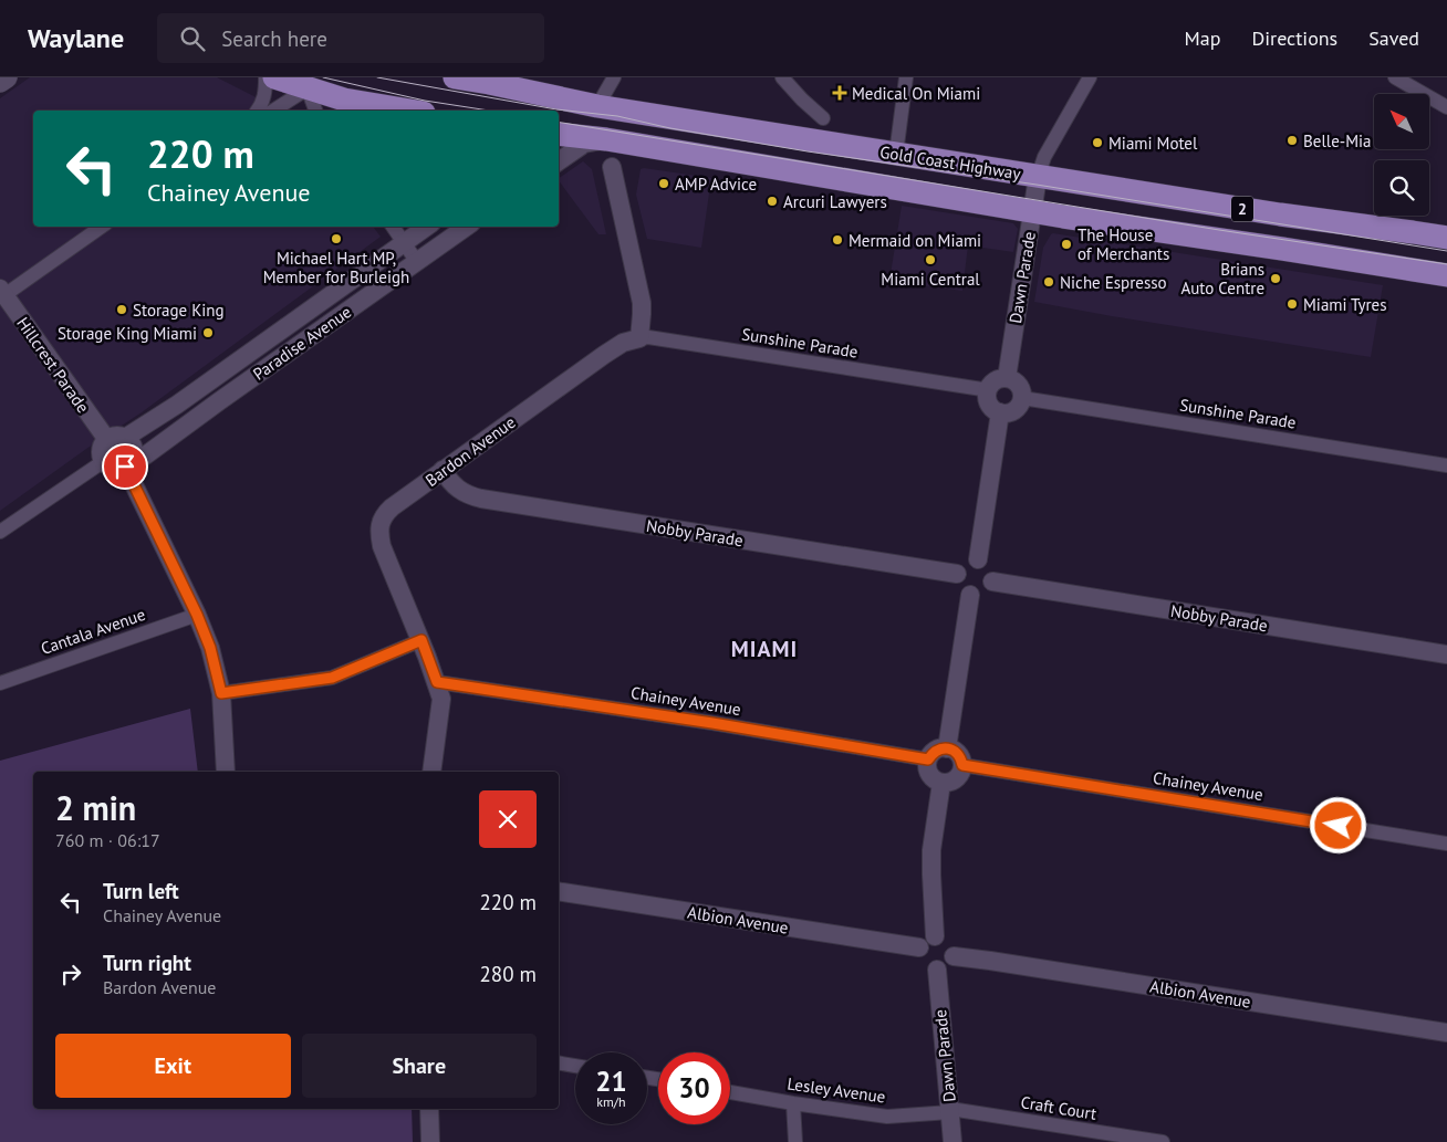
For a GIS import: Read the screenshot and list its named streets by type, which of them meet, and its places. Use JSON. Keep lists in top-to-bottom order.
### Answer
{
  "streets": {
    "highway": ["Gold Coast Highway", "2"],
    "street": [
      "Dawn Parade",
      "Paradise Avenue",
      "Sunshine Parade",
      "Hillcrest Parade",
      "Bardon Avenue",
      "Nobby Parade",
      "Cantala Avenue",
      "Chainey Avenue",
      "Albion Avenue",
      "Lesley Avenue",
      "Craft Court"
    ]
  },
  "crossings": [
    ["Gold Coast Highway", "Dawn Parade"],
    ["Dawn Parade", "Sunshine Parade"],
    ["Dawn Parade", "Albion Avenue"],
    ["Dawn Parade", "Lesley Avenue"],
    ["Dawn Parade", "Craft Court"],
    ["Paradise Avenue", "Hillcrest Parade"],
    ["Sunshine Parade", "Bardon Avenue"],
    ["Bardon Avenue", "Nobby Parade"],
    ["Bardon Avenue", "Chainey Avenue"],
    ["Lesley Avenue", "Craft Court"]
  ],
  "districts": ["MIAMI"],
  "places": {
    "health": ["Medical On Miami"],
    "other": [
      "Belle-Mia",
      "Miami Motel",
      "AMP Advice",
      "Arcuri Lawyers",
      "Michael Hart MP, Member for Burleigh",
      "Mermaid on Miami",
      "The House of Merchants",
      "Miami Central",
      "Brians Auto Centre",
      "Niche Espresso",
      "Miami Tyres",
      "Storage King",
      "Storage King Miami"
    ]
  },
  "north": "top left",
  "page": {
    "header": "Waylane",
    "search": "Search here",
    "nav": ["Map", "Directions", "Saved"],
    "turn": ["220 m", "Chainey Avenue"],
    "heading": ["2 min", "760 m · 06:17"],
    "list": [
      {
        "name": "Turn left",
        "note": "Chainey Avenue",
        "value": "220 m"
      },
      {
        "name": "Turn right",
        "note": "Bardon Avenue",
        "value": "280 m"
      }
    ],
    "buttons": ["Exit", "Share"],
    "speed": "21 km/h",
    "limit": "30"
  }
}
